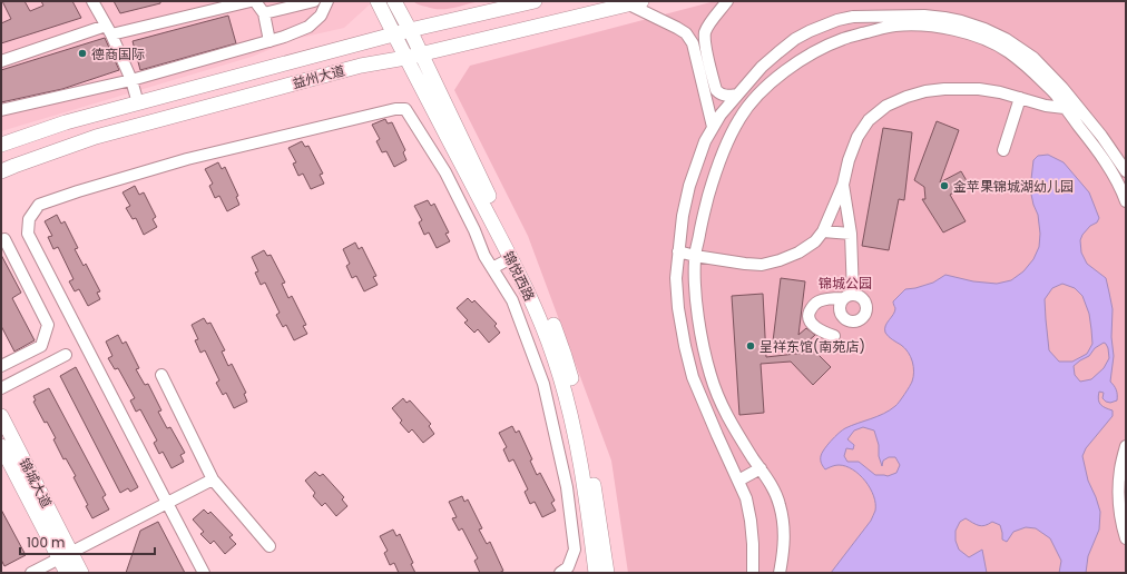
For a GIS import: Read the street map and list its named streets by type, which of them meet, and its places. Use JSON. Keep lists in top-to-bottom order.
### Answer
{
  "streets": {
    "main road": ["益州大道", "锦悦西路", "锦城大道"]
  },
  "crossings": [
    ["益州大道", "锦悦西路"]
  ],
  "parks": ["锦城公园"],
  "places": ["德商国际", "金苹果锦城湖幼儿园", "呈祥东馆(南苑店)"],
  "scale_bar": "100 m"
}
